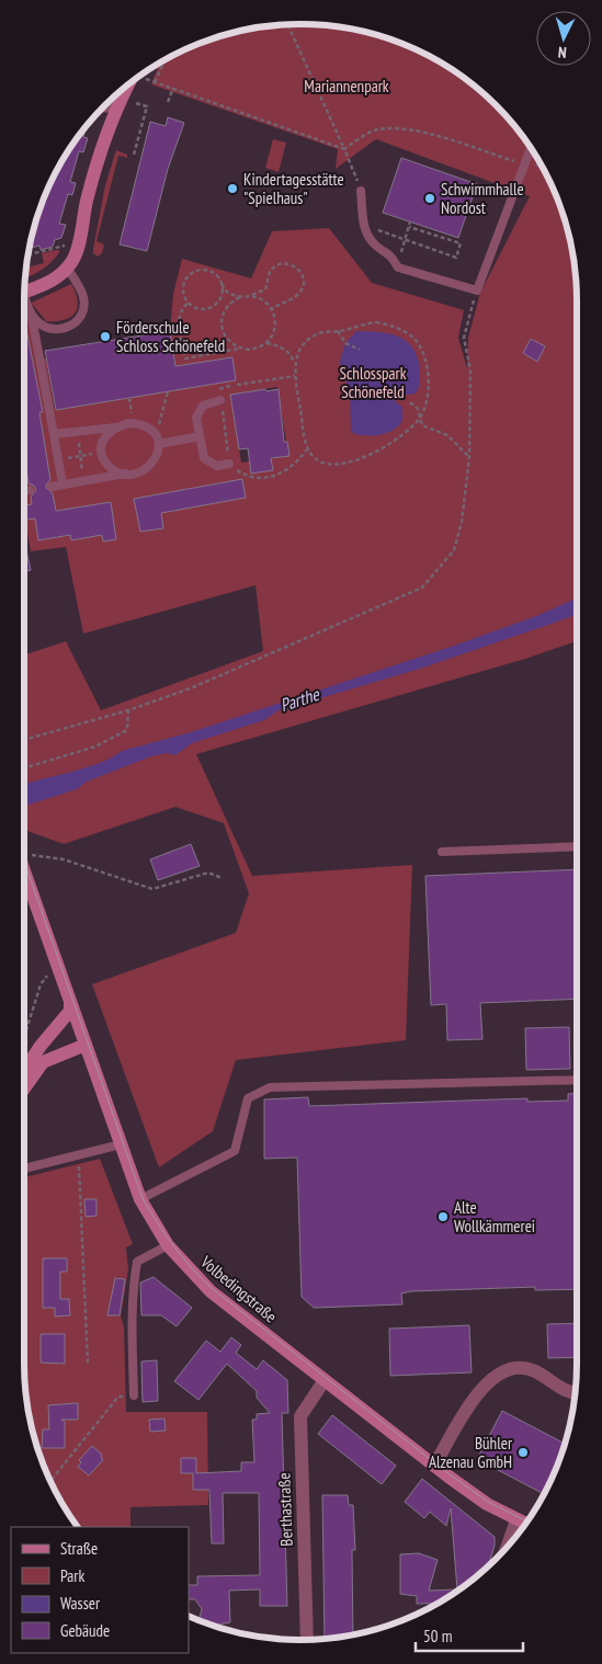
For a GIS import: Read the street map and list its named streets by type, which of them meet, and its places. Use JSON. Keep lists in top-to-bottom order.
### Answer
{
  "streets": {
    "main road": ["Volbedingstraße"],
    "street": ["Berthastraße"]
  },
  "crossings": [
    ["Volbedingstraße", "Berthastraße"]
  ],
  "water": ["Parthe"],
  "parks": ["Mariannenpark", "Schlosspark Schönefeld"],
  "places": [
    "Kindertagesstätte \"Spielhaus\"",
    "Schwimmhalle Nordost",
    "Förderschule Schloss Schönefeld",
    "Alte Wollkämmerei",
    "Bühler Alzenau GmbH"
  ],
  "legend": [
    "Straße",
    "Park",
    "Wasser",
    "Gebäude"
  ],
  "scale_bar": "50 m",
  "north": "bottom"
}
